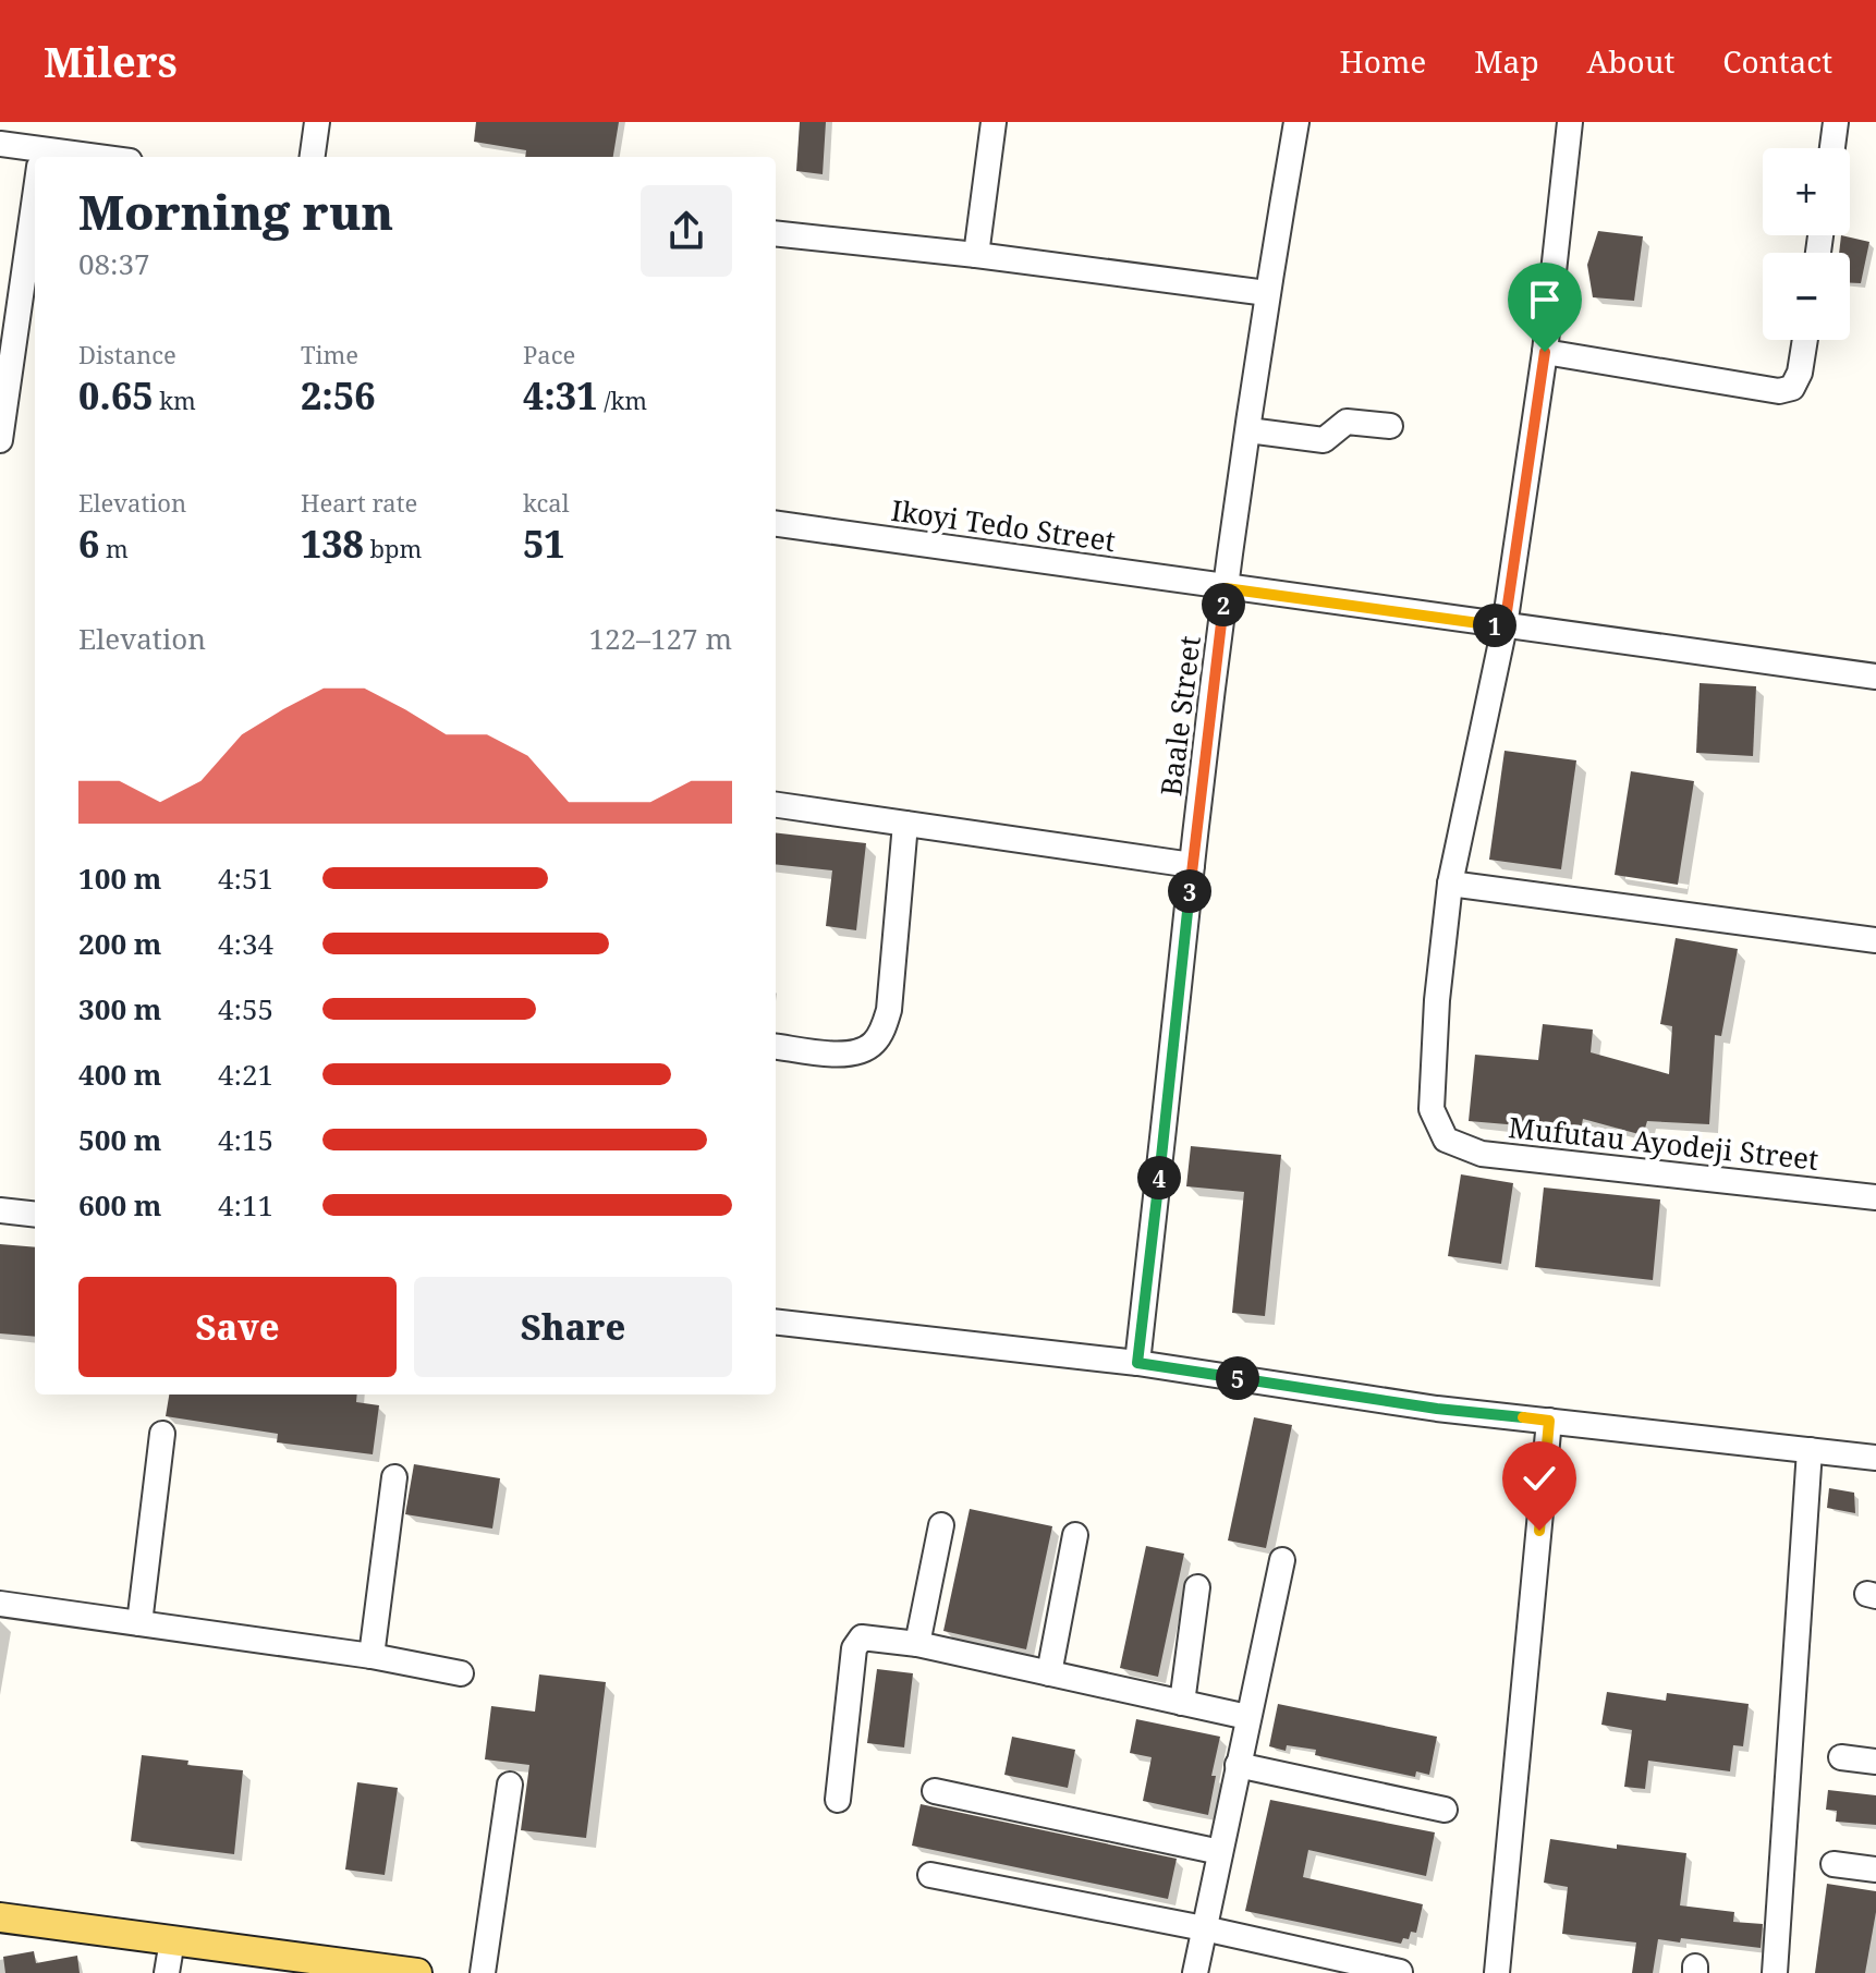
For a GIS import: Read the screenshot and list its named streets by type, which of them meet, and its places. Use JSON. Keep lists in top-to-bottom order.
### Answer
{
  "streets": {
    "street": ["Ikoyi Tedo Street", "Baale Street", "Mufutau Ayodeji Street"]
  },
  "crossings": [
    ["Ikoyi Tedo Street", "Baale Street"]
  ],
  "page": {
    "header": "Milers",
    "nav": [
      "Home",
      "Map",
      "About",
      "Contact"
    ],
    "map_buttons": ["+", "−"],
    "heading": ["Morning run", "08:37"],
    "stats": [
      ["Distance", "0.65 km"],
      ["Time", "2:56"],
      ["Pace", "4:31 /km"],
      ["Elevation", "6 m"],
      ["Heart rate", "138 bpm"],
      ["kcal", "51"]
    ],
    "pins": [
      "2",
      "1",
      "3",
      "4",
      "5"
    ],
    "chart": ["Elevation", "122–127 m"],
    "list": [
      {
        "name": "100 m",
        "note": "4:51"
      },
      {
        "name": "200 m",
        "note": "4:34"
      },
      {
        "name": "300 m",
        "note": "4:55"
      },
      {
        "name": "400 m",
        "note": "4:21"
      },
      {
        "name": "500 m",
        "note": "4:15"
      },
      {
        "name": "600 m",
        "note": "4:11"
      }
    ],
    "buttons": ["Save", "Share"]
  }
}
